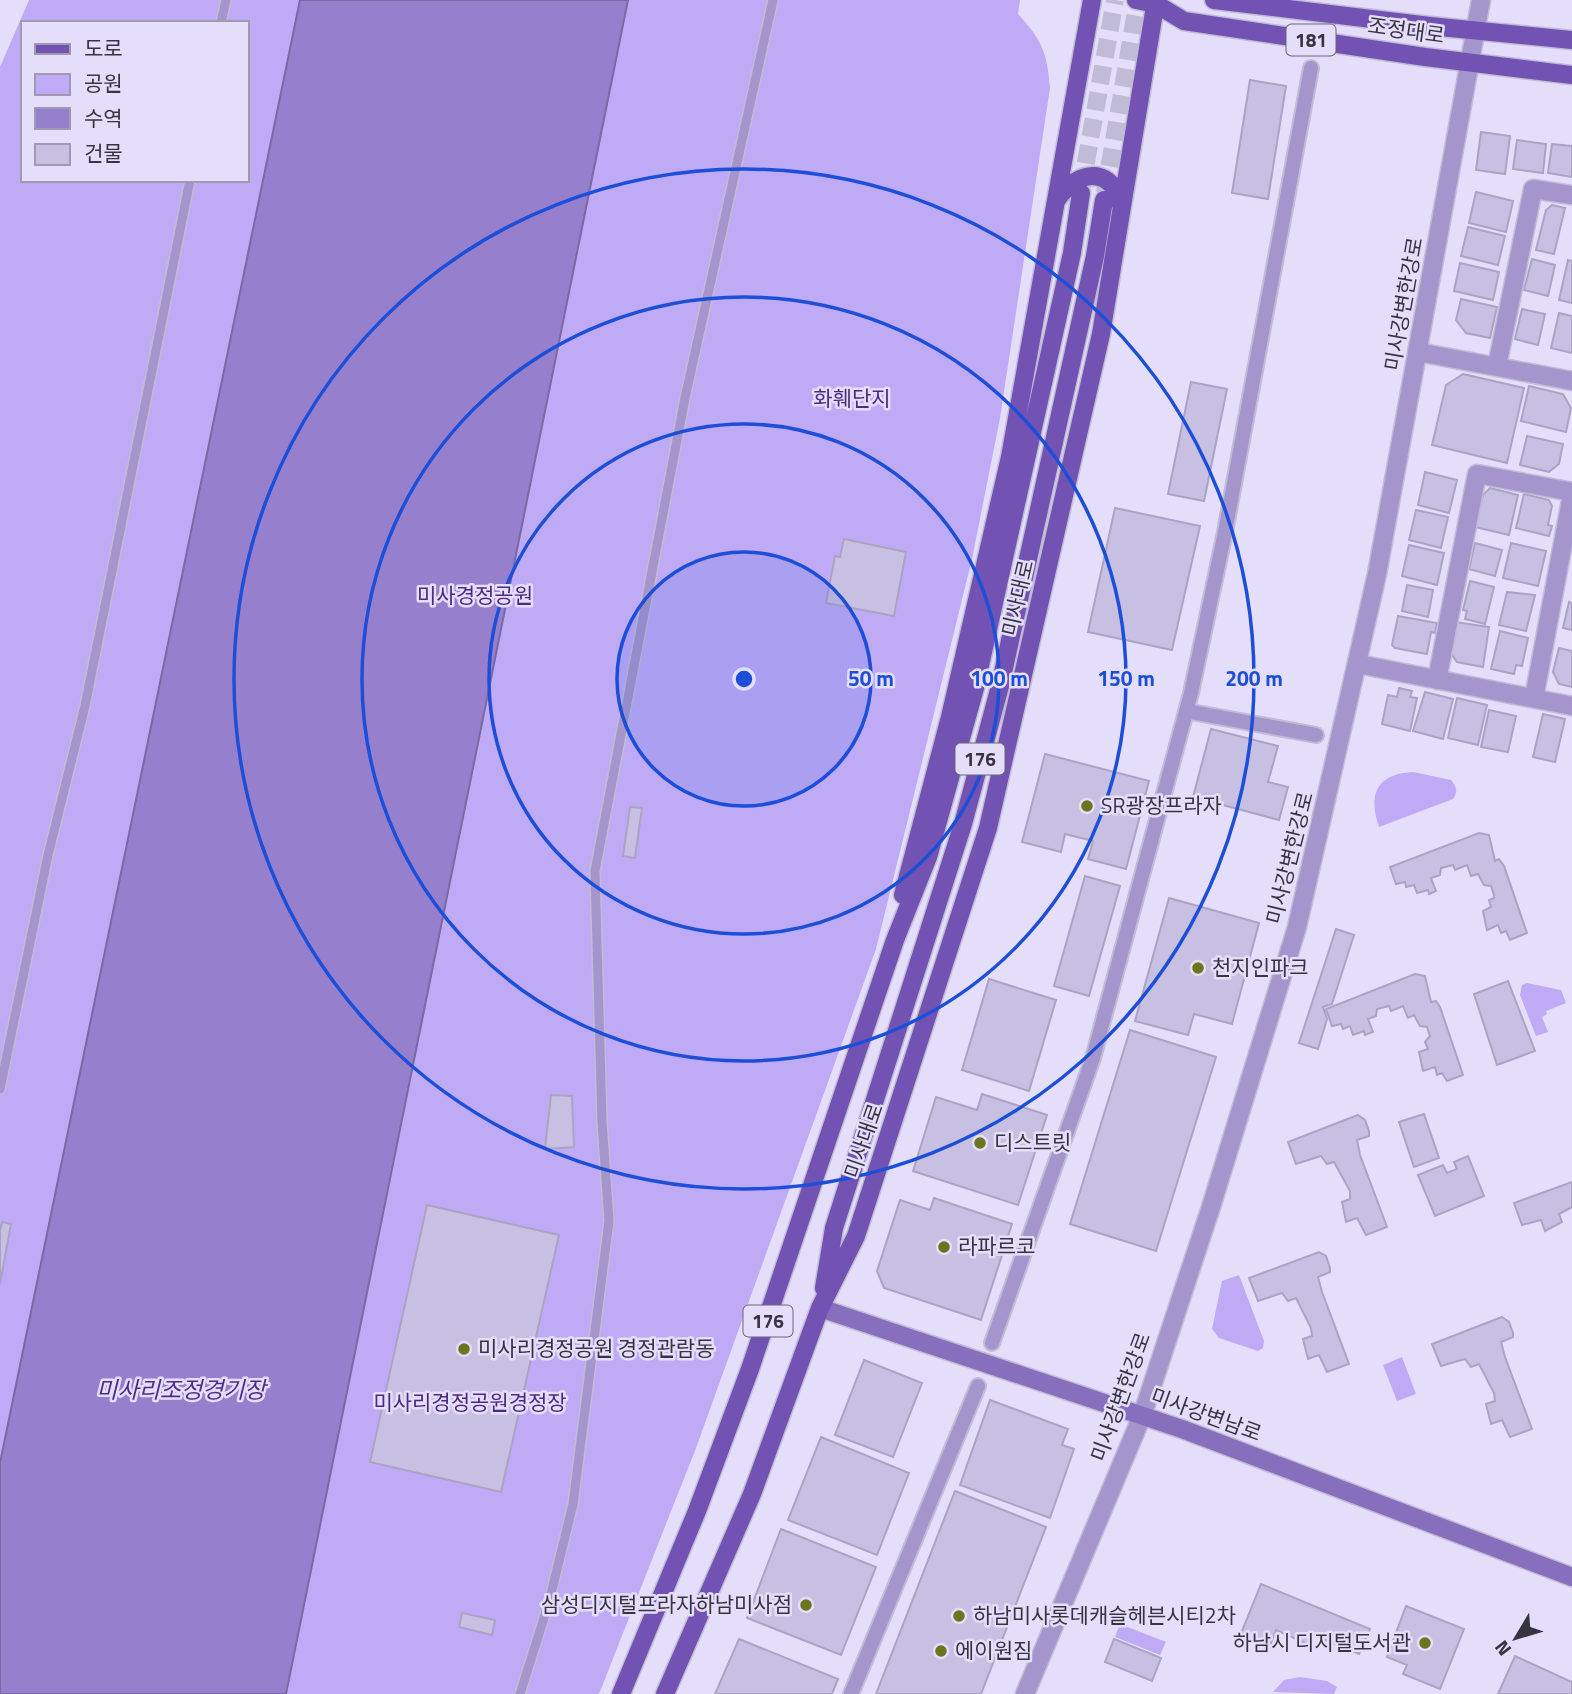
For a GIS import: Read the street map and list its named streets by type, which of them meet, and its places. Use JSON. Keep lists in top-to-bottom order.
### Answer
{
  "streets": {
    "main road": [
      "조정대로",
      "181",
      "미사대로",
      "176",
      "미사강변남로"
    ],
    "street": ["미사강변한강로"]
  },
  "crossings": [
    ["조정대로", "미사강변한강로"],
    ["조정대로", "미사대로"],
    ["미사강변한강로", "미사강변남로"],
    ["미사대로", "미사강변남로"]
  ],
  "water": ["미사리조정경기장"],
  "parks": ["화훼단지", "미사경정공원", "미사리경정공원경정장"],
  "places": [
    "SR광장프라자",
    "천지인파크",
    "디스트릿",
    "라파르코",
    "미사리경정공원 경정관람동",
    "삼성디지털프라자하남미사점",
    "하남미사롯데캐슬헤븐시티2차",
    "하남시 디지털도서관",
    "에이원짐"
  ],
  "legend": [
    "도로",
    "공원",
    "수역",
    "건물"
  ],
  "north": "bottom left",
  "rings": [
    "50 m",
    "100 m",
    "150 m",
    "200 m"
  ]
}
